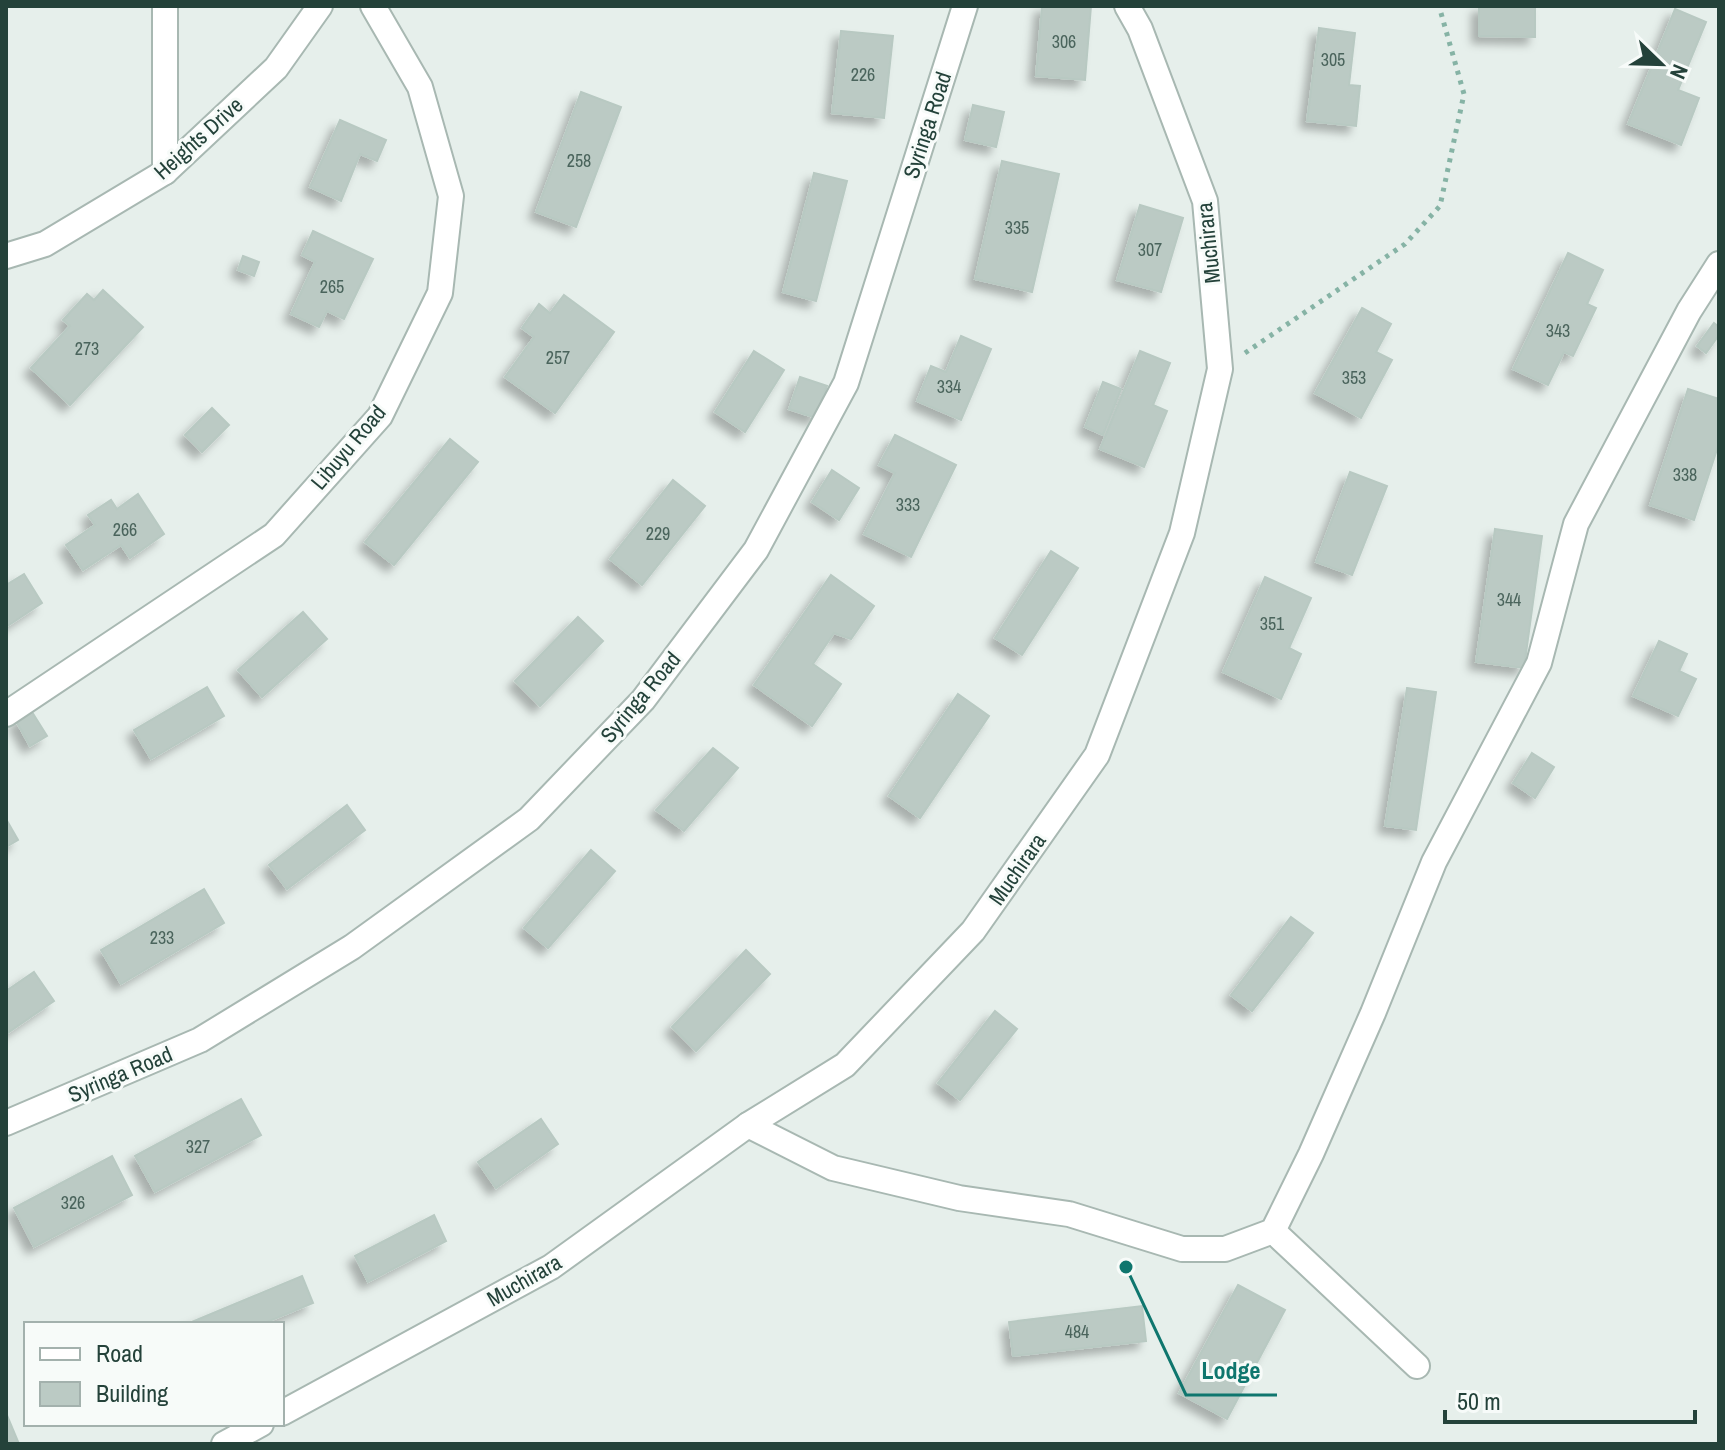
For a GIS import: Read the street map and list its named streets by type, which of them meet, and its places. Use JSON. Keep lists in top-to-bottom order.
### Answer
{
  "streets": {
    "street": [
      "Syringa Road",
      "Heights Drive",
      "Muchirara",
      "Libuyu Road"
    ]
  },
  "places": ["Lodge"],
  "house_numbers": [
    "306",
    "305",
    "226",
    "258",
    "335",
    "307",
    "265",
    "343",
    "273",
    "257",
    "353",
    "334",
    "338",
    "333",
    "266",
    "229",
    "344",
    "351",
    "233",
    "327",
    "326",
    "484"
  ],
  "legend": ["Road", "Building"],
  "scale_bar": "50 m",
  "north": "bottom right"
}
